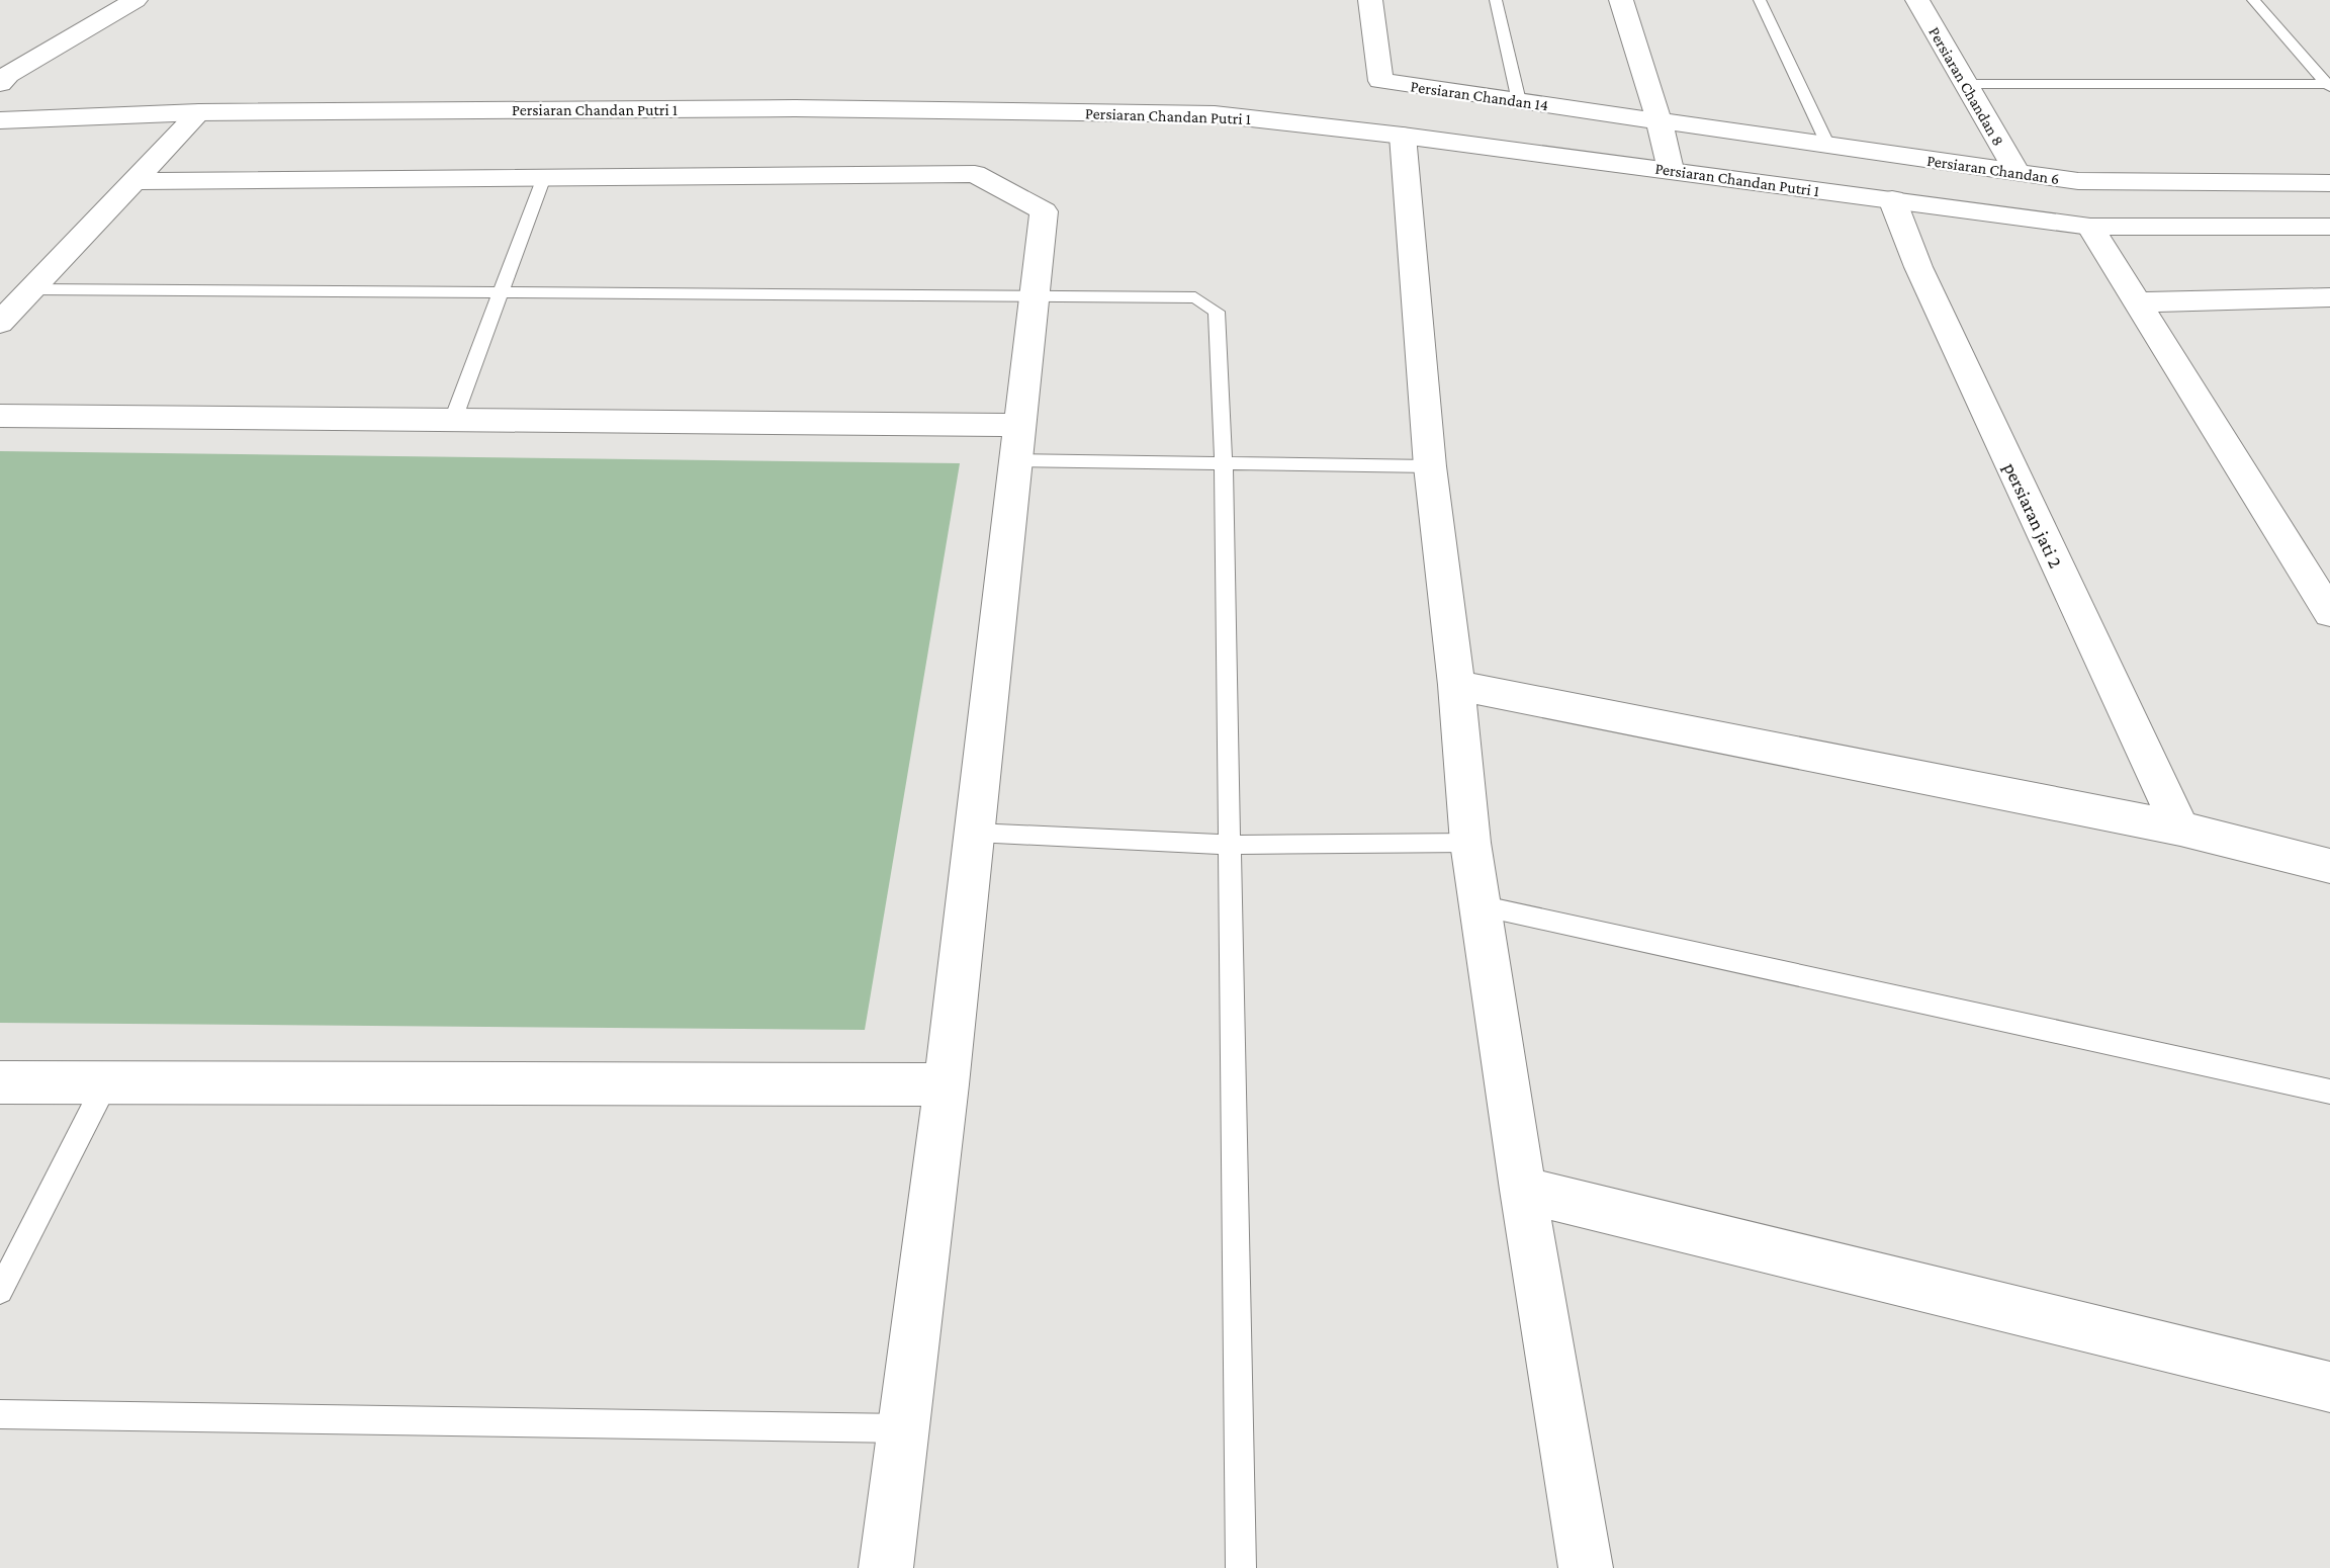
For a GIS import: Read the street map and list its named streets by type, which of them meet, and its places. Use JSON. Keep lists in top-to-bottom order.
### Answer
{
  "streets": {
    "street": [
      "Persiaran Chandan 8",
      "Persiaran Chandan 14",
      "Persiaran Chandan Putri 1",
      "Persiaran Chandan 6",
      "persiaran jati 2"
    ]
  },
  "crossings": [
    ["Persiaran Chandan 8", "Persiaran Chandan 6"],
    ["Persiaran Chandan 14", "Persiaran Chandan 6"],
    ["Persiaran Chandan Putri 1", "persiaran jati 2"]
  ]
}
